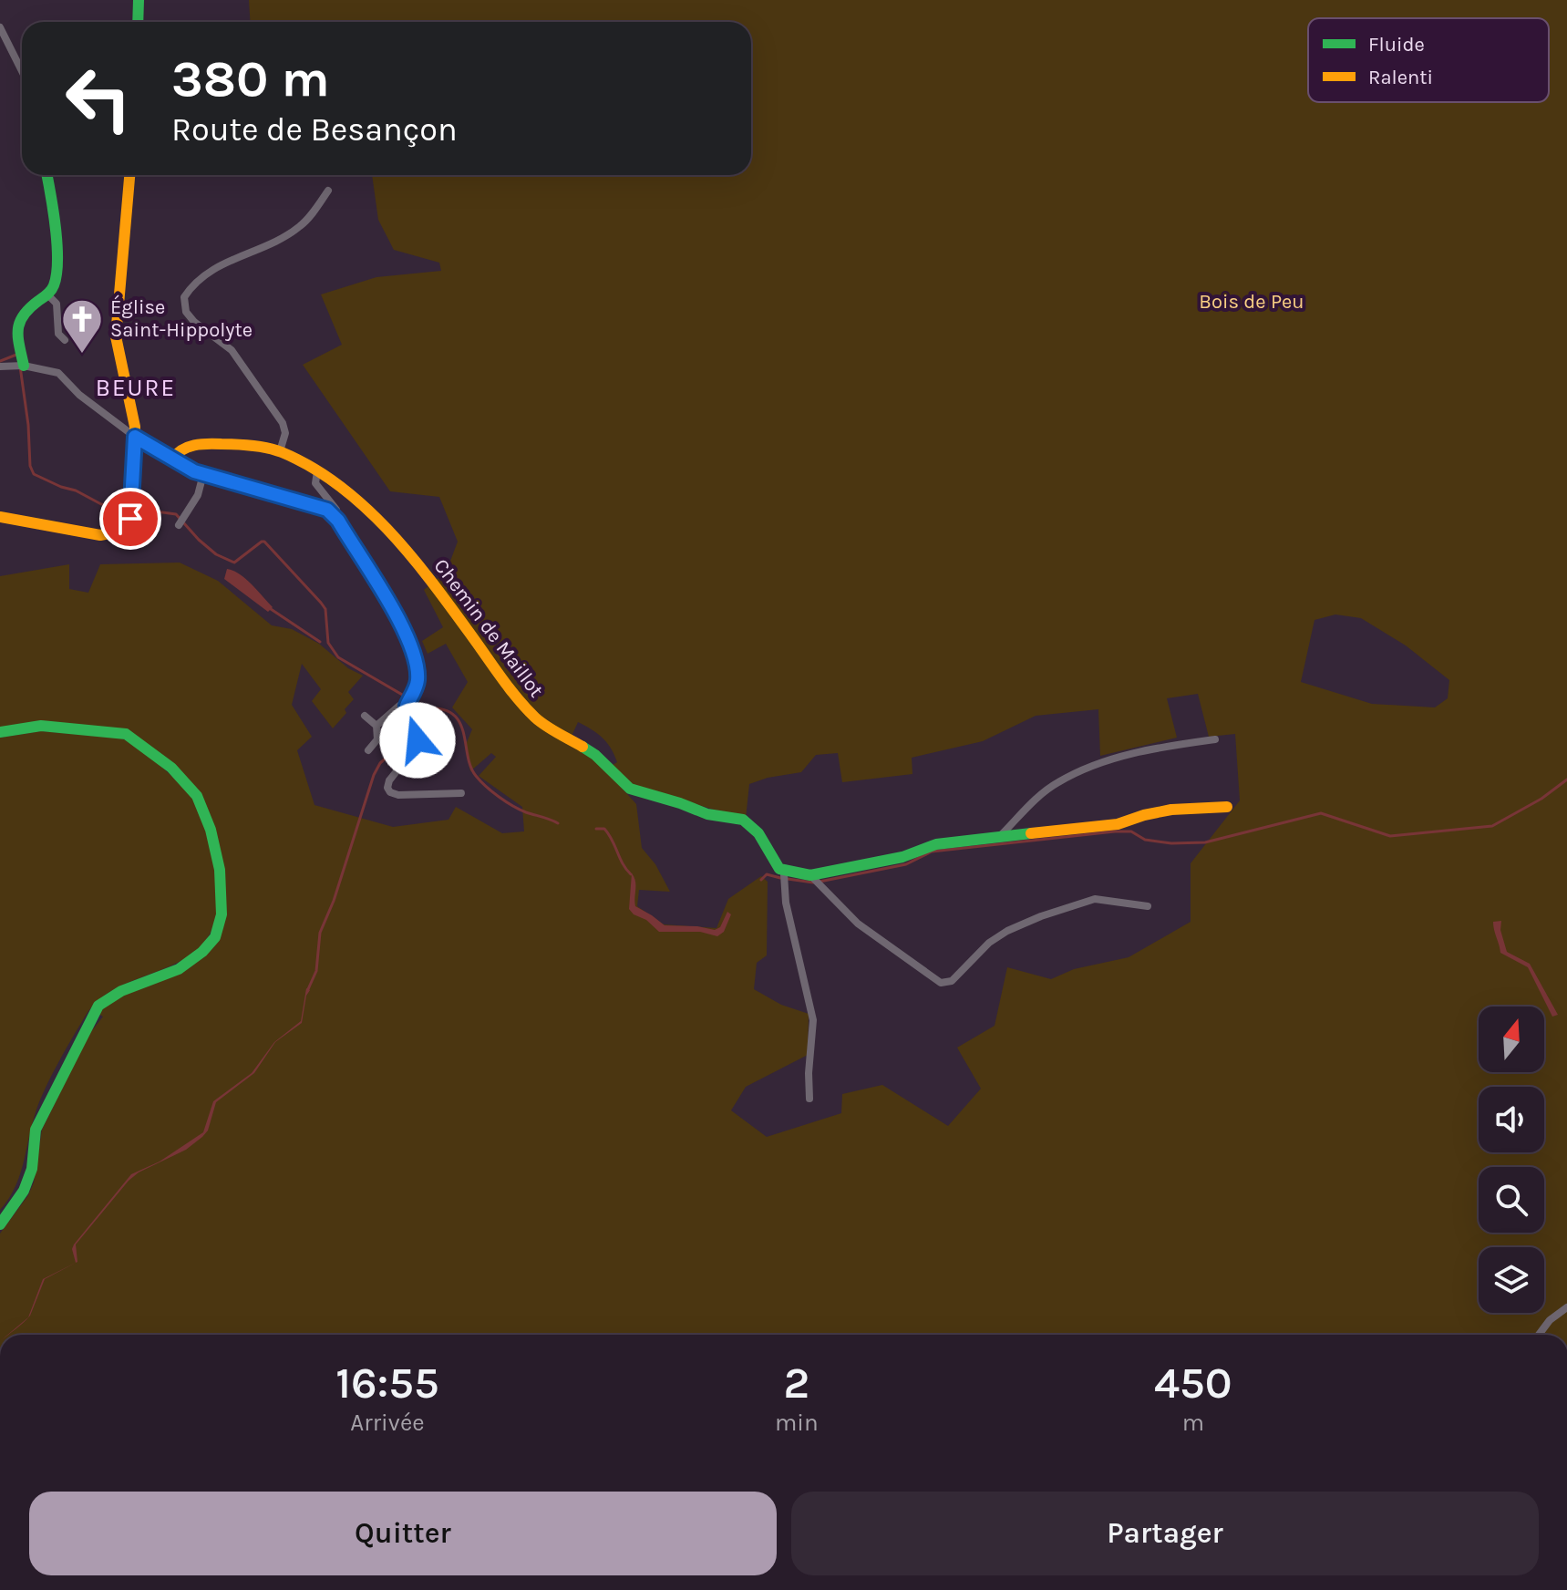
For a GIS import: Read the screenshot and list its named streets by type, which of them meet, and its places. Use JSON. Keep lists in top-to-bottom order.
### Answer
{
  "streets": {
    "street": ["Chemin de Maillot"]
  },
  "districts": ["BEURE"],
  "parks": ["Bois de Peu"],
  "places": {
    "church": ["Église Saint-Hippolyte"]
  },
  "legend": ["Fluide", "Ralenti"],
  "north": "top",
  "page": {
    "turn": ["380 m", "Route de Besançon"],
    "eta": [
      "16:55",
      "Arrivée",
      "2",
      "min",
      "450",
      "m"
    ],
    "buttons": ["Quitter", "Partager"]
  }
}
